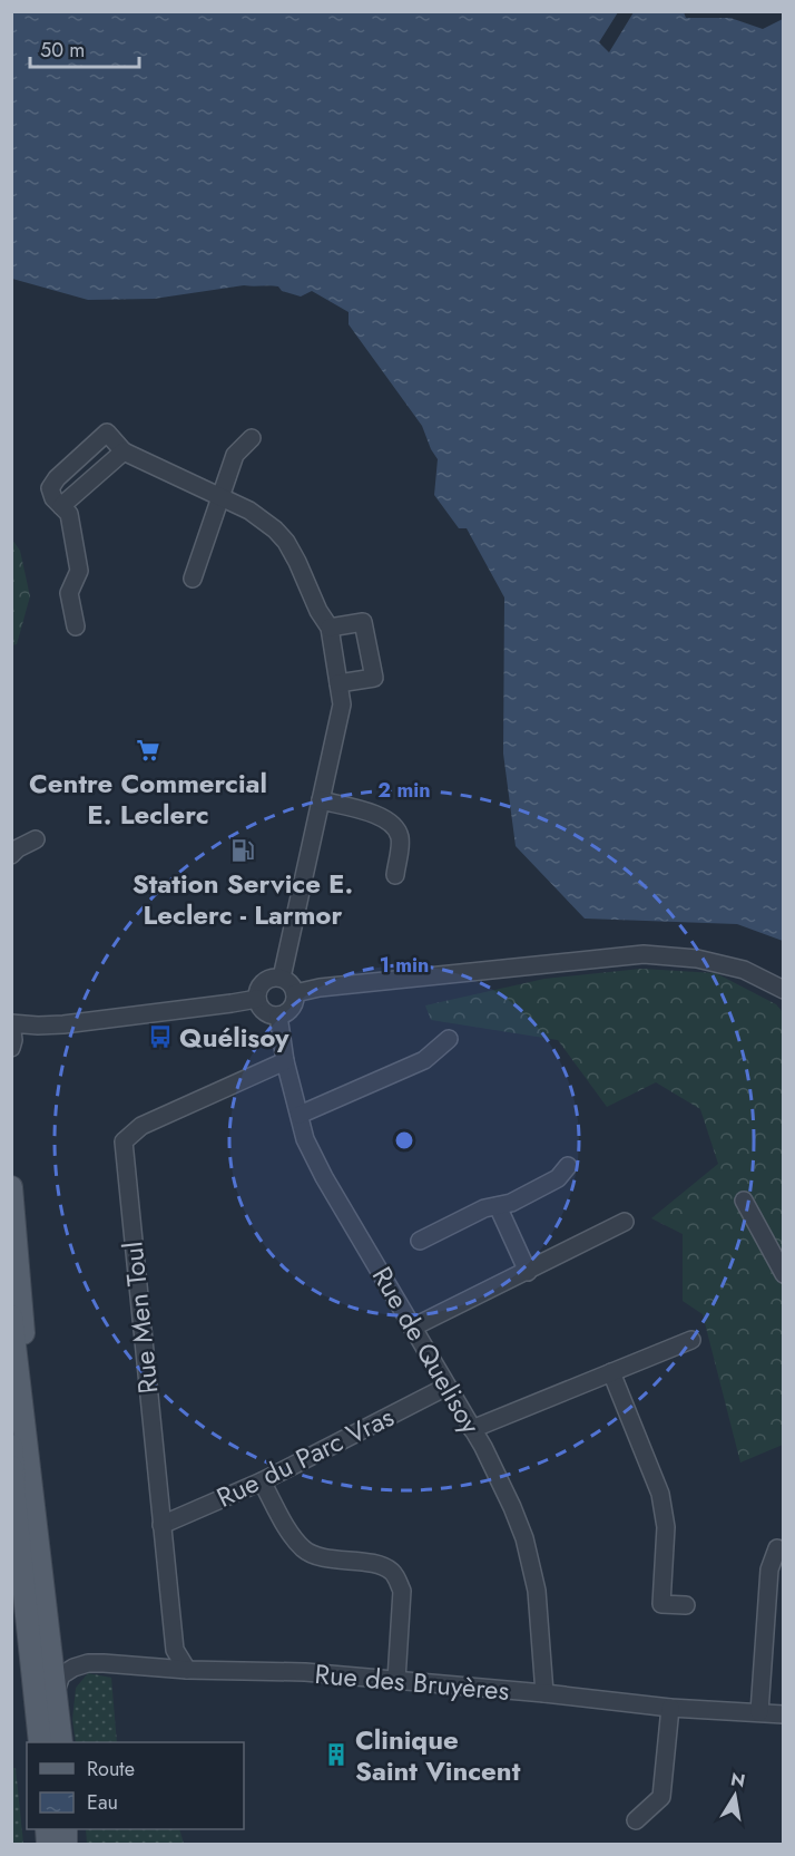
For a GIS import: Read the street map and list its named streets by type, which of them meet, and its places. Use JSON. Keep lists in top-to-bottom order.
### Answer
{
  "streets": {
    "street": [
      "Rue Men Toul",
      "Rue de Quelisoy",
      "Rue du Parc Vras",
      "Rue des Bruyères"
    ]
  },
  "crossings": [
    ["Rue Men Toul", "Rue de Quelisoy"],
    ["Rue Men Toul", "Rue du Parc Vras"],
    ["Rue Men Toul", "Rue des Bruyères"],
    ["Rue de Quelisoy", "Rue du Parc Vras"],
    ["Rue de Quelisoy", "Rue des Bruyères"]
  ],
  "places": {
    "supermarket": ["Centre Commercial E. Leclerc"],
    "fuel station": ["Station Service E. Leclerc - Larmor"],
    "bus stop": ["Quélisoy"],
    "building": ["Clinique Saint Vincent"]
  },
  "legend": ["Route", "Eau"],
  "scale_bar": "50 m",
  "north": "top",
  "rings": ["2 min", "1 min"]
}
